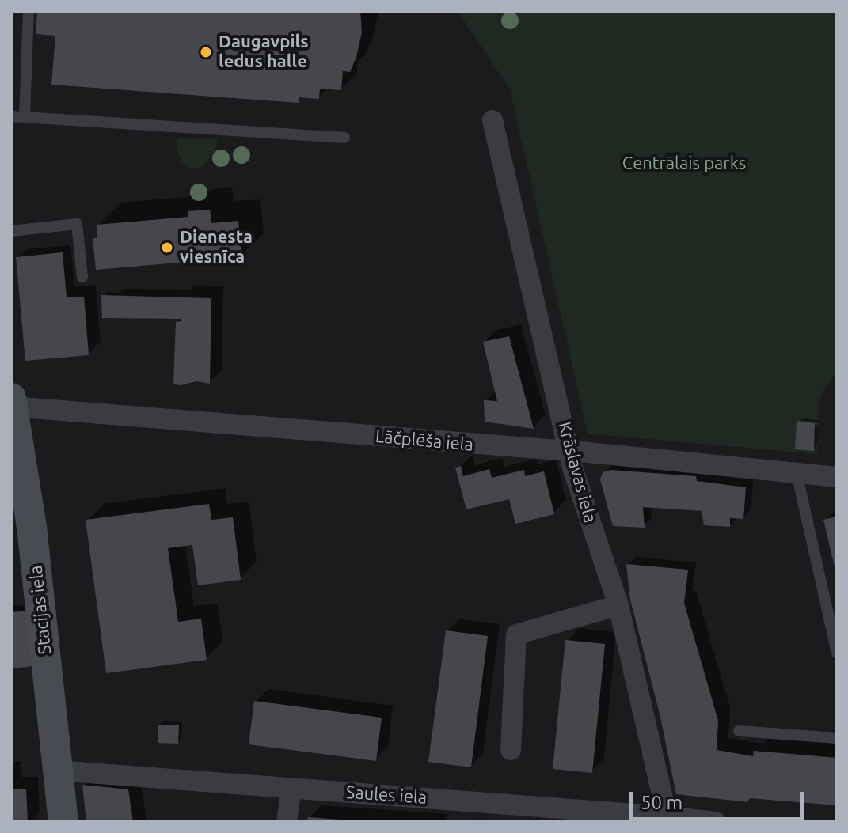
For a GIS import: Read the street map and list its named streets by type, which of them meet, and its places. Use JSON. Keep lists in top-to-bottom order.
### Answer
{
  "streets": {
    "street": [
      "Lāčplēša iela",
      "Krāslavas iela",
      "Stacijas iela",
      "Saules iela"
    ]
  },
  "crossings": [
    ["Lāčplēša iela", "Krāslavas iela"],
    ["Lāčplēša iela", "Stacijas iela"],
    ["Krāslavas iela", "Saules iela"],
    ["Stacijas iela", "Saules iela"]
  ],
  "parks": ["Centrālais parks"],
  "places": ["Daugavpils ledus halle", "Dienesta viesnīca"],
  "scale_bar": "50 m"
}
